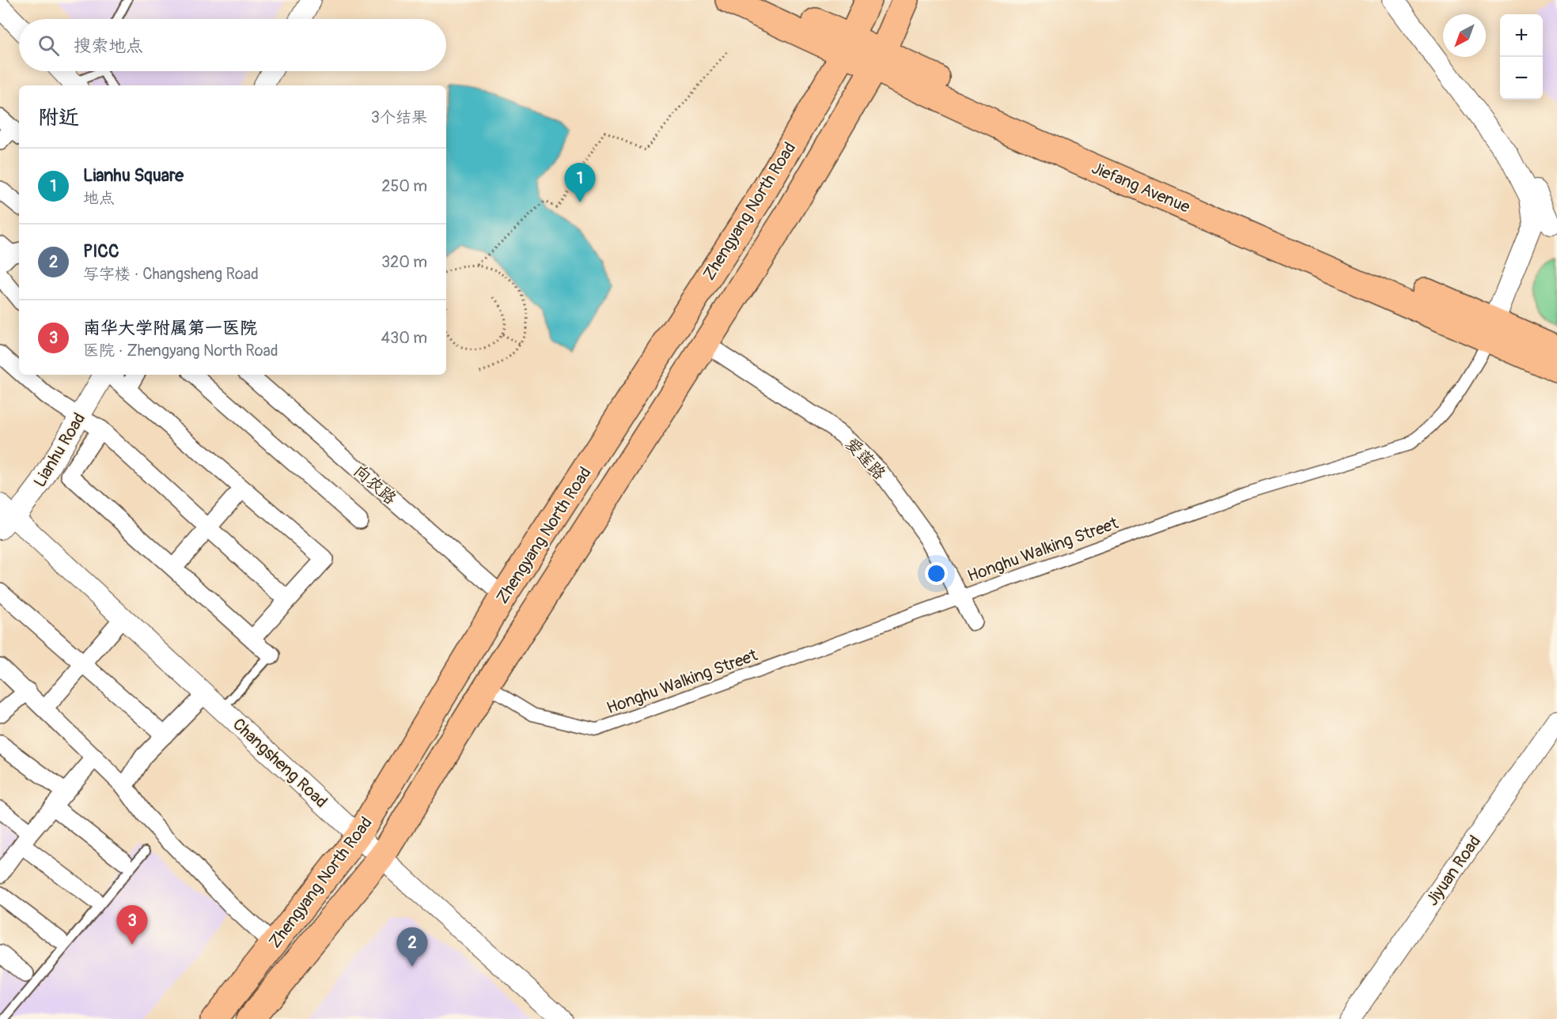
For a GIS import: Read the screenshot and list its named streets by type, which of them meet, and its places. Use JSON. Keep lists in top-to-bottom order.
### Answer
{
  "streets": {
    "main road": ["Jiefang Avenue", "Zhengyang North Road"],
    "street": [
      "Lianhu Road",
      "爱莲路",
      "向农路",
      "Honghu Walking Street",
      "Changsheng Road",
      "Jiyuan Road"
    ]
  },
  "crossings": [
    ["Jiefang Avenue", "Zhengyang North Road"],
    ["Jiefang Avenue", "Honghu Walking Street"],
    ["Zhengyang North Road", "爱莲路"],
    ["Zhengyang North Road", "向农路"],
    ["Zhengyang North Road", "Honghu Walking Street"],
    ["Zhengyang North Road", "Changsheng Road"],
    ["Lianhu Road", "Changsheng Road"],
    ["爱莲路", "Honghu Walking Street"]
  ],
  "north": "bottom left",
  "page": {
    "map_buttons": ["+", "−"],
    "search": "搜索地点",
    "heading": ["附近", "3个结果"],
    "list": [
      {
        "mark": "1",
        "name": "Lianhu Square",
        "note": "地点",
        "value": "250 m"
      },
      {
        "mark": "2",
        "name": "PICC",
        "note": "写字楼 · Changsheng Road",
        "value": "320 m"
      },
      {
        "mark": "3",
        "name": "南华大学附属第一医院",
        "note": "医院 · Zhengyang North Road",
        "value": "430 m"
      }
    ],
    "pins": ["1", "3", "2"]
  }
}
